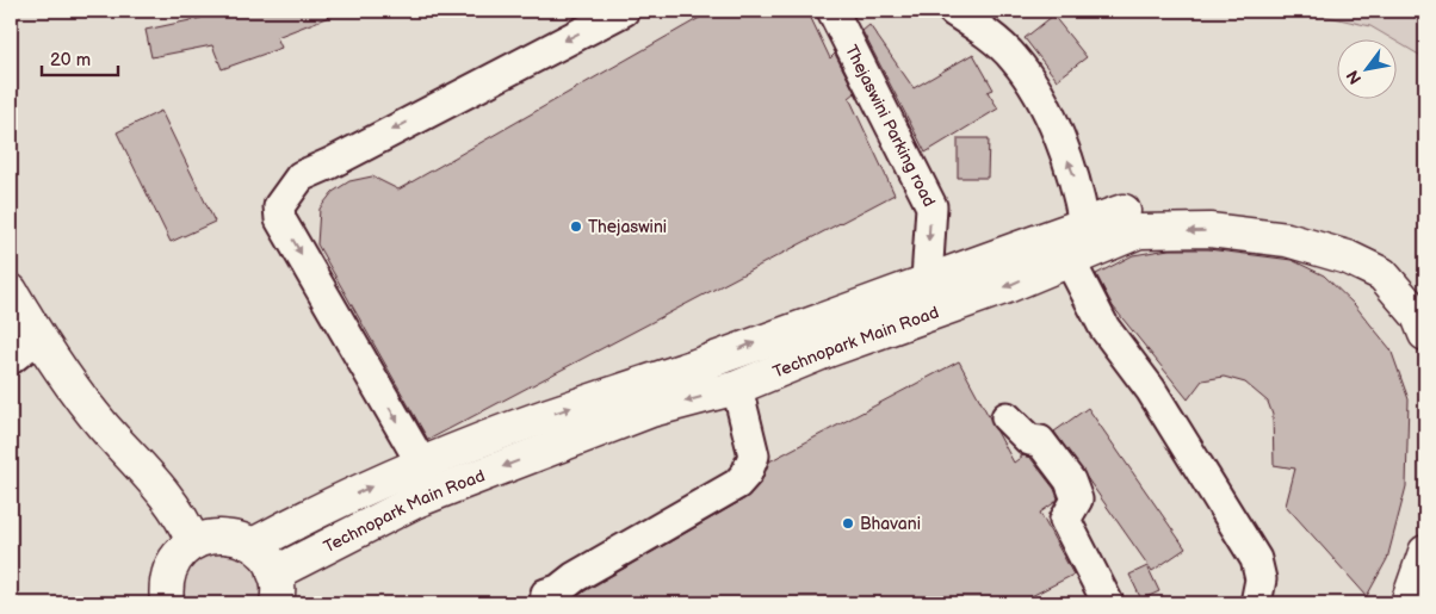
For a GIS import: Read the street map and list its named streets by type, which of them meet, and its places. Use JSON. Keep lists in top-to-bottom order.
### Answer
{
  "streets": {
    "street": ["Thejaswini Parking road", "Technopark Main Road"]
  },
  "crossings": [
    ["Thejaswini Parking road", "Technopark Main Road"]
  ],
  "places": ["Thejaswini", "Bhavani"],
  "scale_bar": "20 m",
  "north": "bottom left"
}
